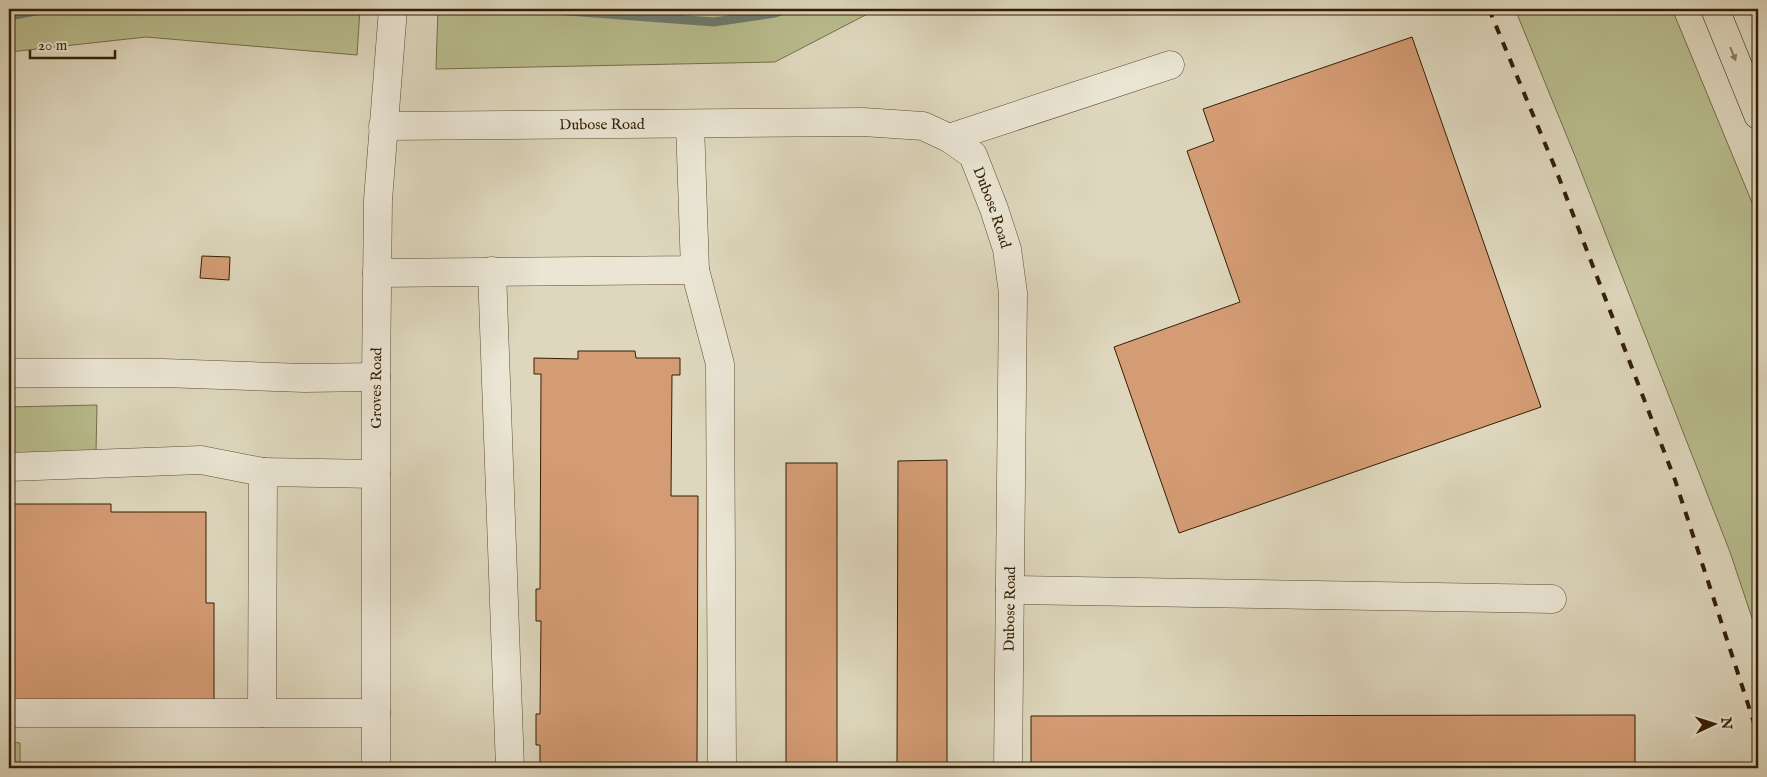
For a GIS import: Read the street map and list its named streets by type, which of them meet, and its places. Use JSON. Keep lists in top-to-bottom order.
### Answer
{
  "streets": {
    "street": ["Dubose Road", "Groves Road"]
  },
  "crossings": [
    ["Dubose Road", "Groves Road"]
  ],
  "scale_bar": "20 m",
  "north": "right"
}
